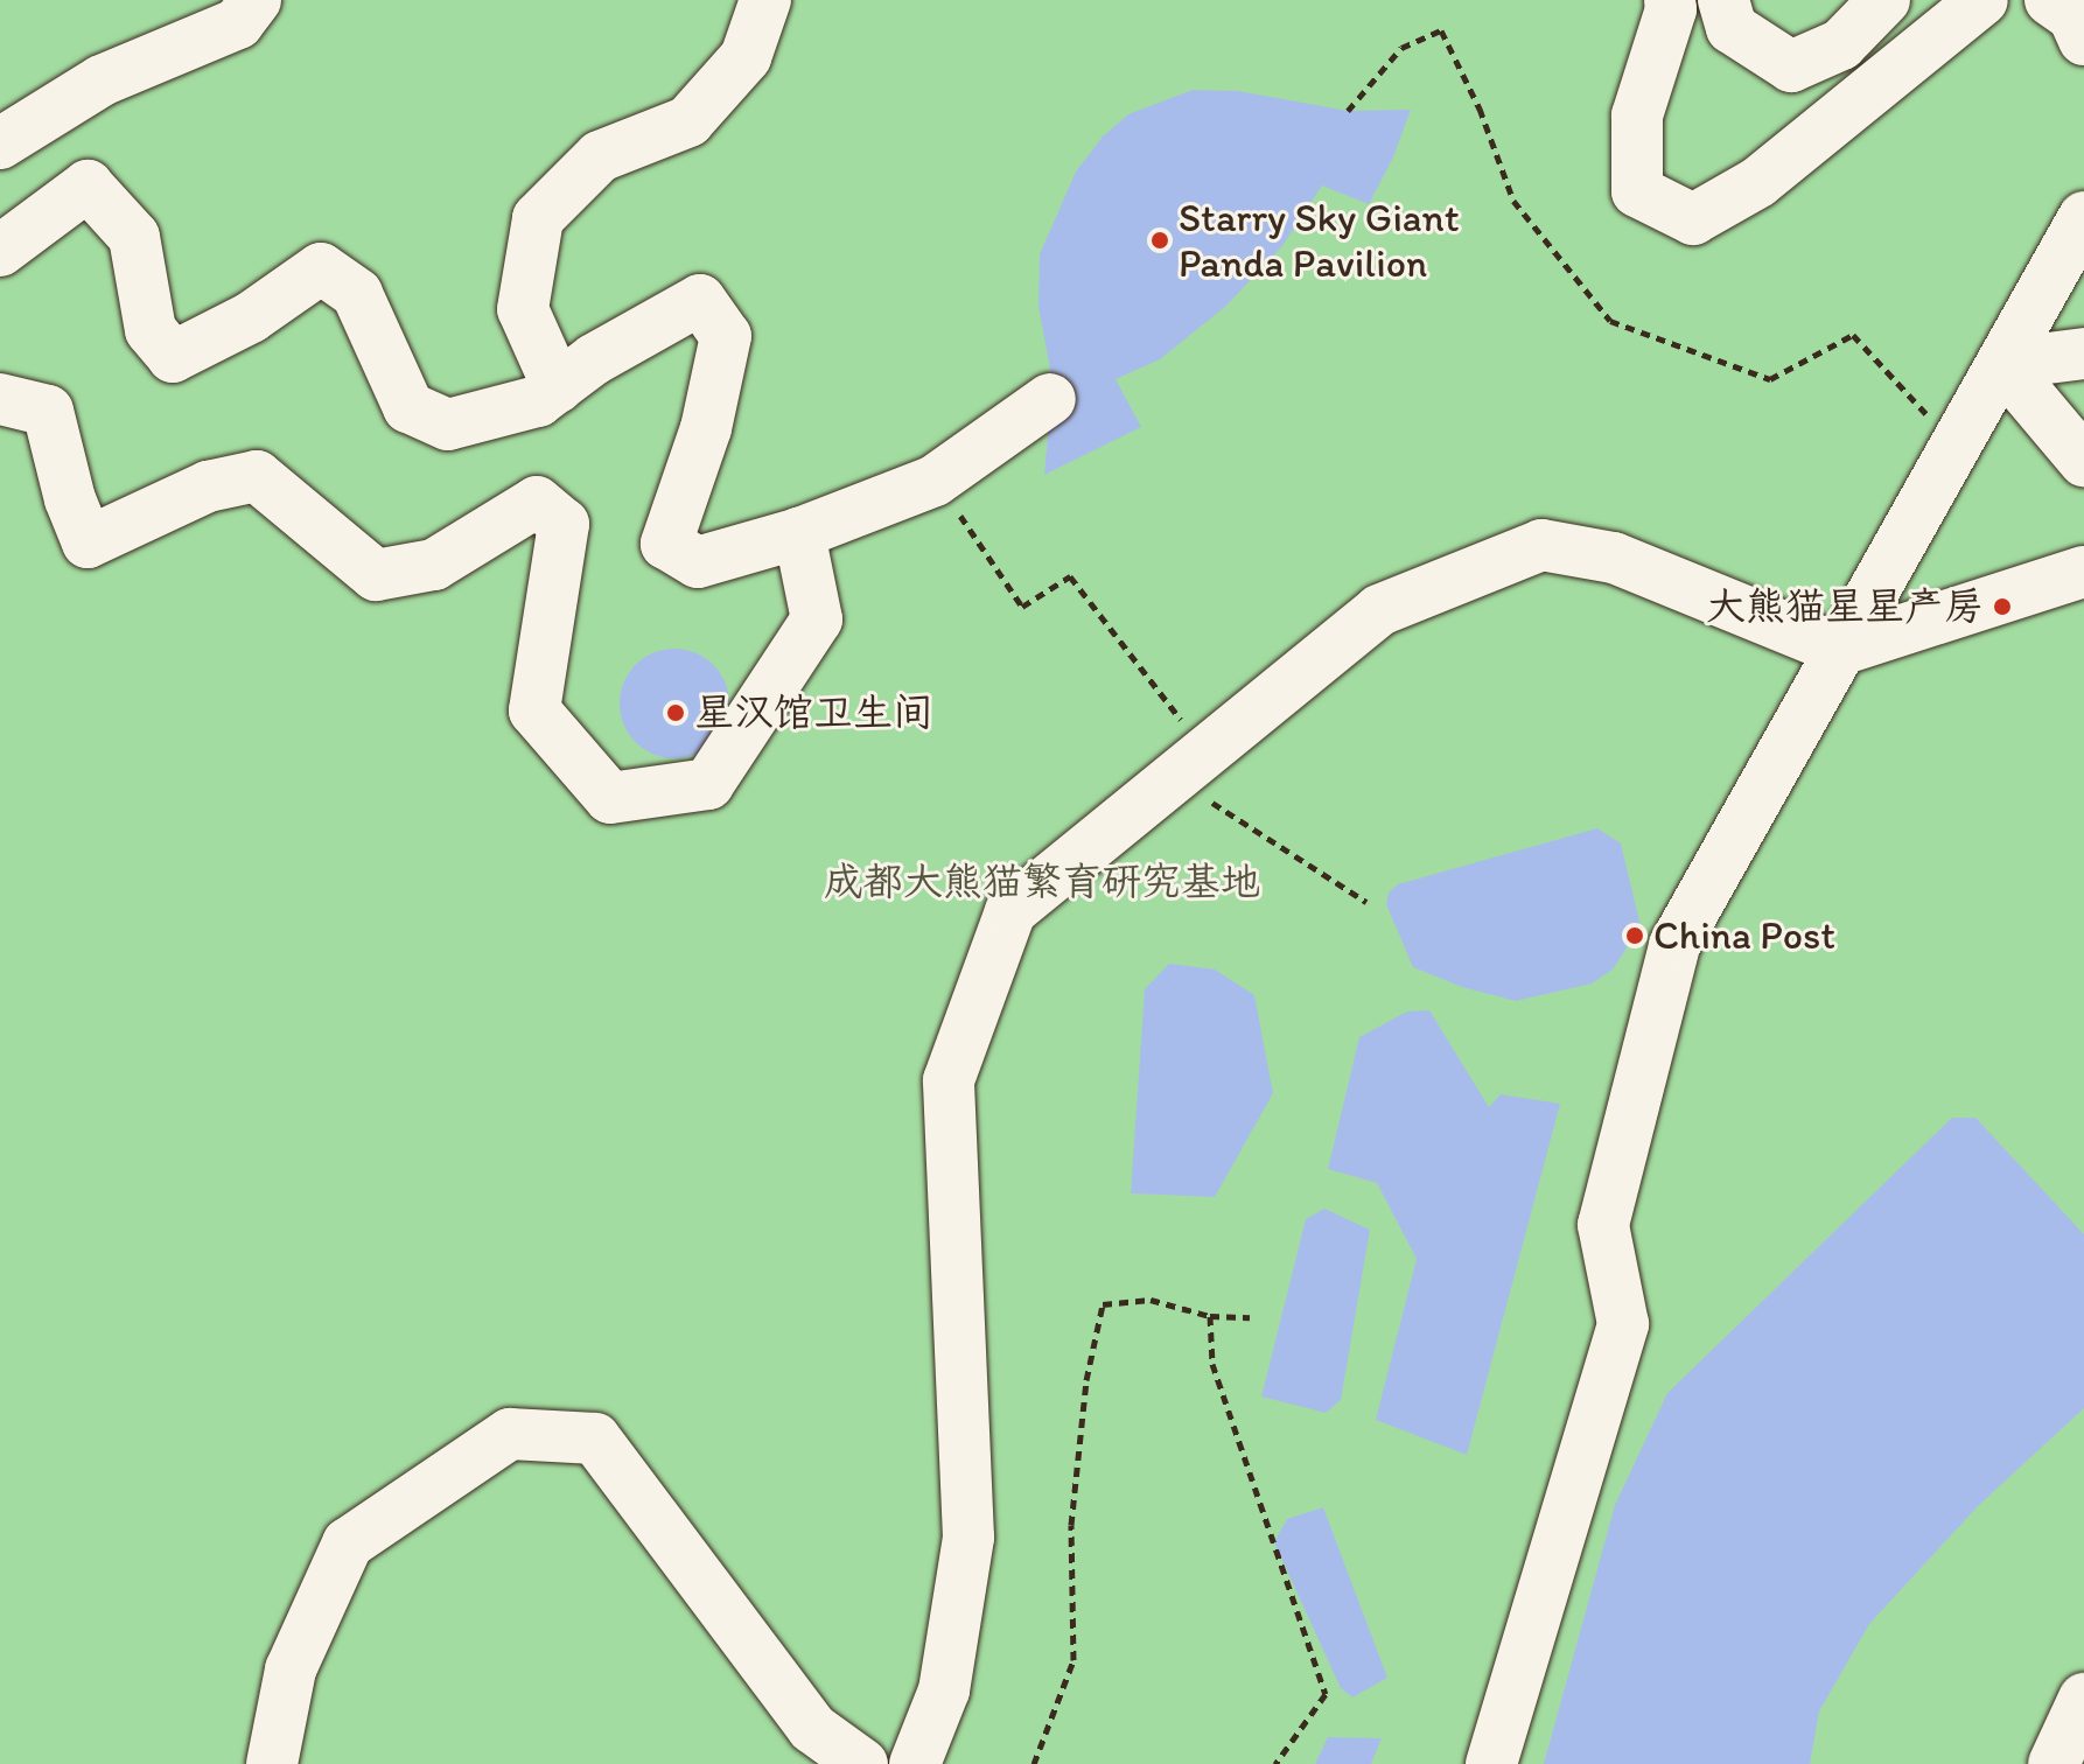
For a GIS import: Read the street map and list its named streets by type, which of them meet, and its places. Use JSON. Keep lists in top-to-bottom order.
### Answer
{
  "parks": ["成都大熊猫繁育研究基地"],
  "places": [
    "Starry Sky Giant Panda Pavilion",
    "大熊猫星星产房",
    "星汉馆卫生间",
    "China Post"
  ]
}
